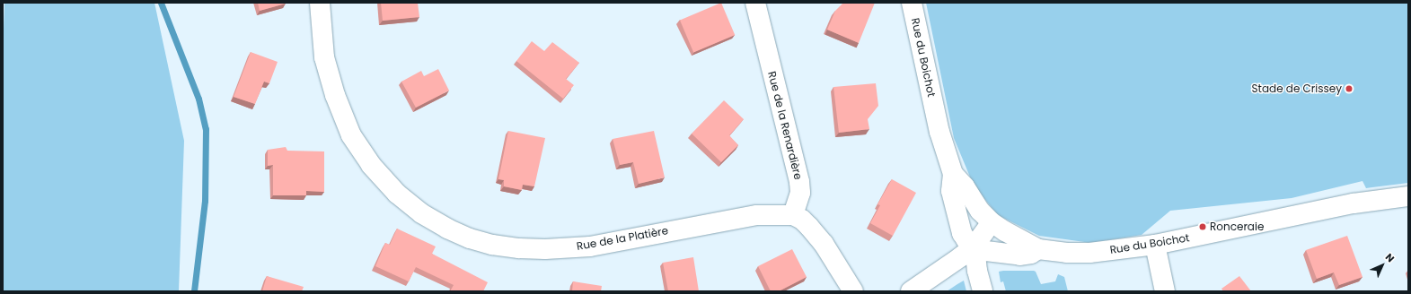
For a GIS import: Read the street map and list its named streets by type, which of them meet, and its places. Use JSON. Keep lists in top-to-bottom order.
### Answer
{
  "streets": {
    "street": ["Rue du Boichot", "Rue de la Renardière", "Rue de la Platière"]
  },
  "crossings": [
    ["Rue de la Renardière", "Rue de la Platière"]
  ],
  "places": ["Stade de Crissey", "Ronceraie"],
  "north": "top right"
}
